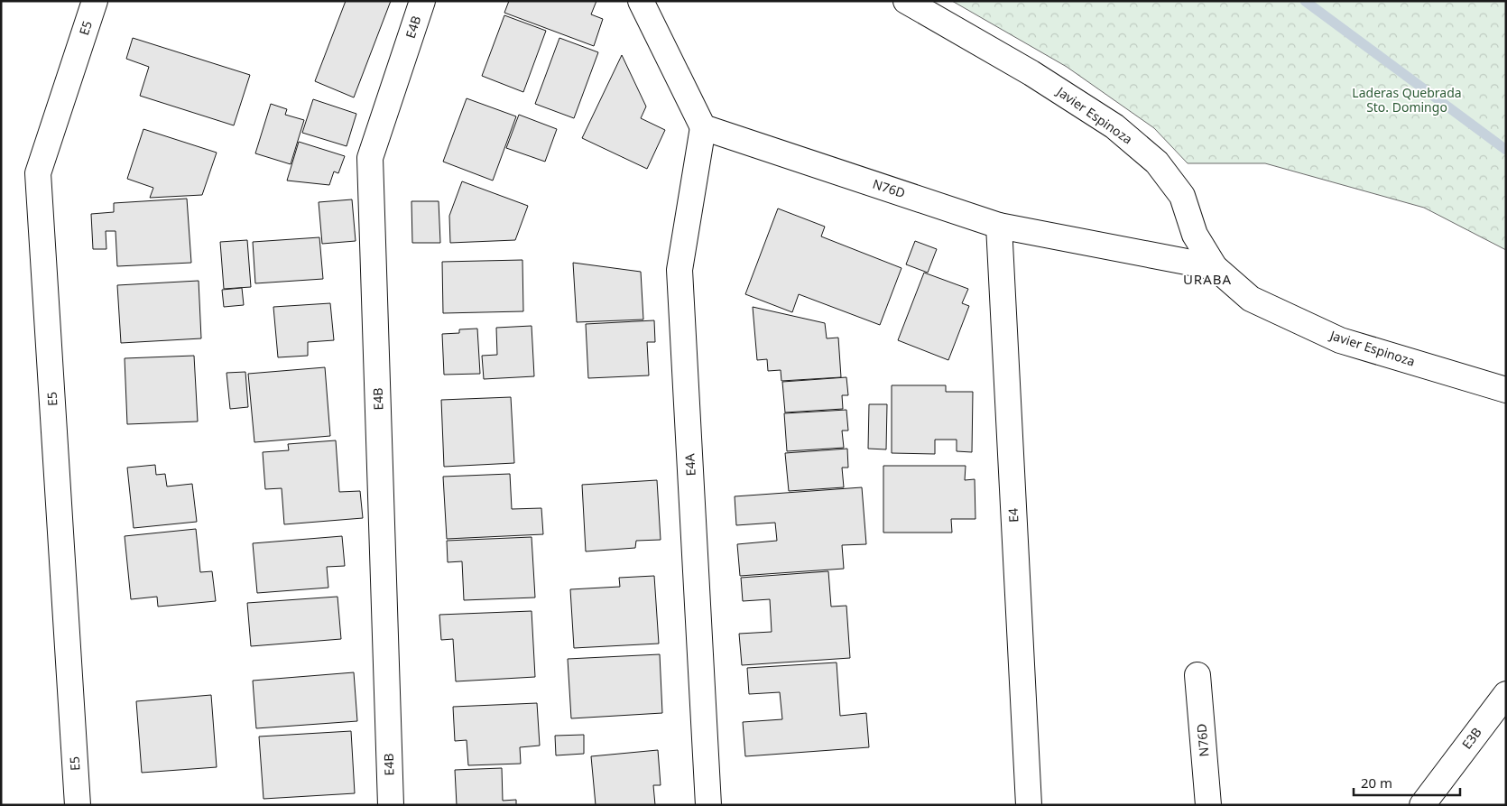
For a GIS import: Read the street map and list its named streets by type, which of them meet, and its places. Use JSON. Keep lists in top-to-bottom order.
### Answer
{
  "streets": {
    "street": [
      "E4B",
      "E5",
      "Javier Espinoza",
      "N76D",
      "E4A",
      "E4",
      "E3B"
    ]
  },
  "crossings": [
    ["Javier Espinoza", "N76D"],
    ["N76D", "E4A"],
    ["N76D", "E4"]
  ],
  "districts": ["URABA"],
  "parks": ["Laderas Quebrada Sto. Domingo"],
  "scale_bar": "20 m"
}
